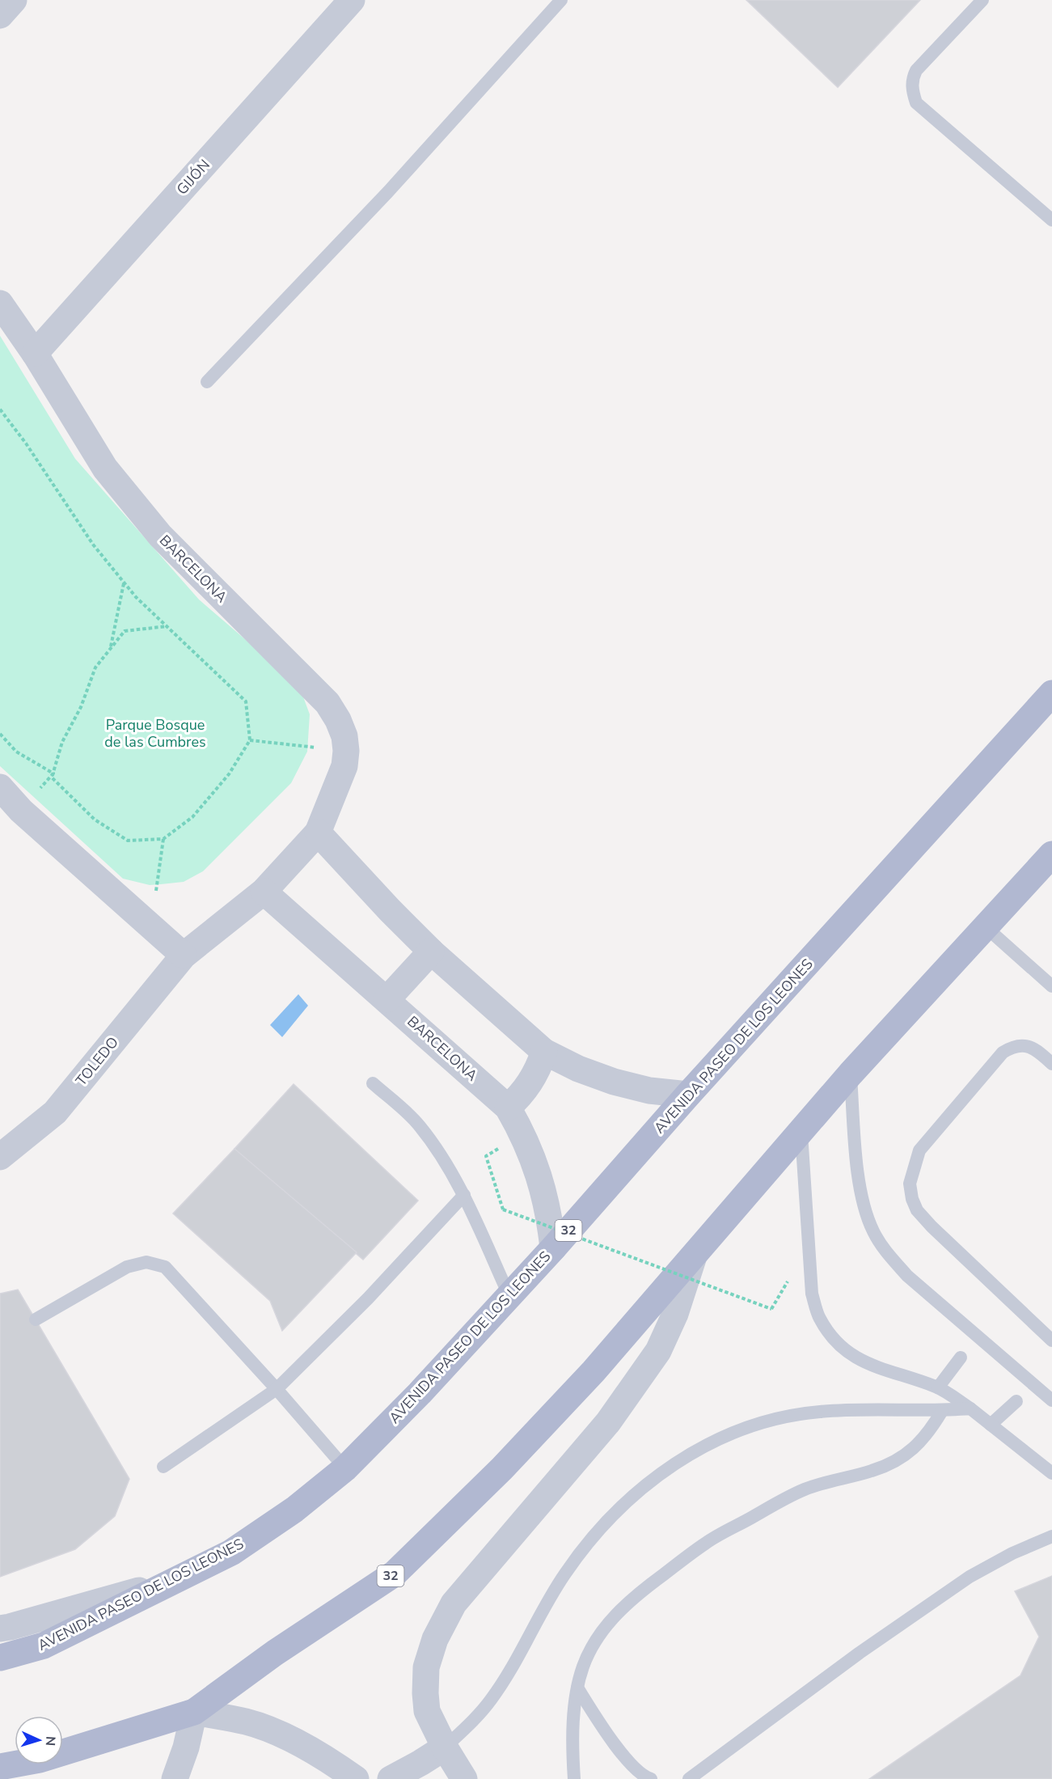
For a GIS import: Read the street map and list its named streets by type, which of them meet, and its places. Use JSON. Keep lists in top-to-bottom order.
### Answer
{
  "streets": {
    "main road": ["AVENIDA PASEO DE LOS LEONES", "32"],
    "street": ["GIJÓN", "BARCELONA", "TOLEDO"]
  },
  "crossings": [
    ["GIJÓN", "BARCELONA"],
    ["BARCELONA", "AVENIDA PASEO DE LOS LEONES"],
    ["BARCELONA", "TOLEDO"]
  ],
  "parks": ["Parque Bosque de las Cumbres"],
  "north": "right"
}
